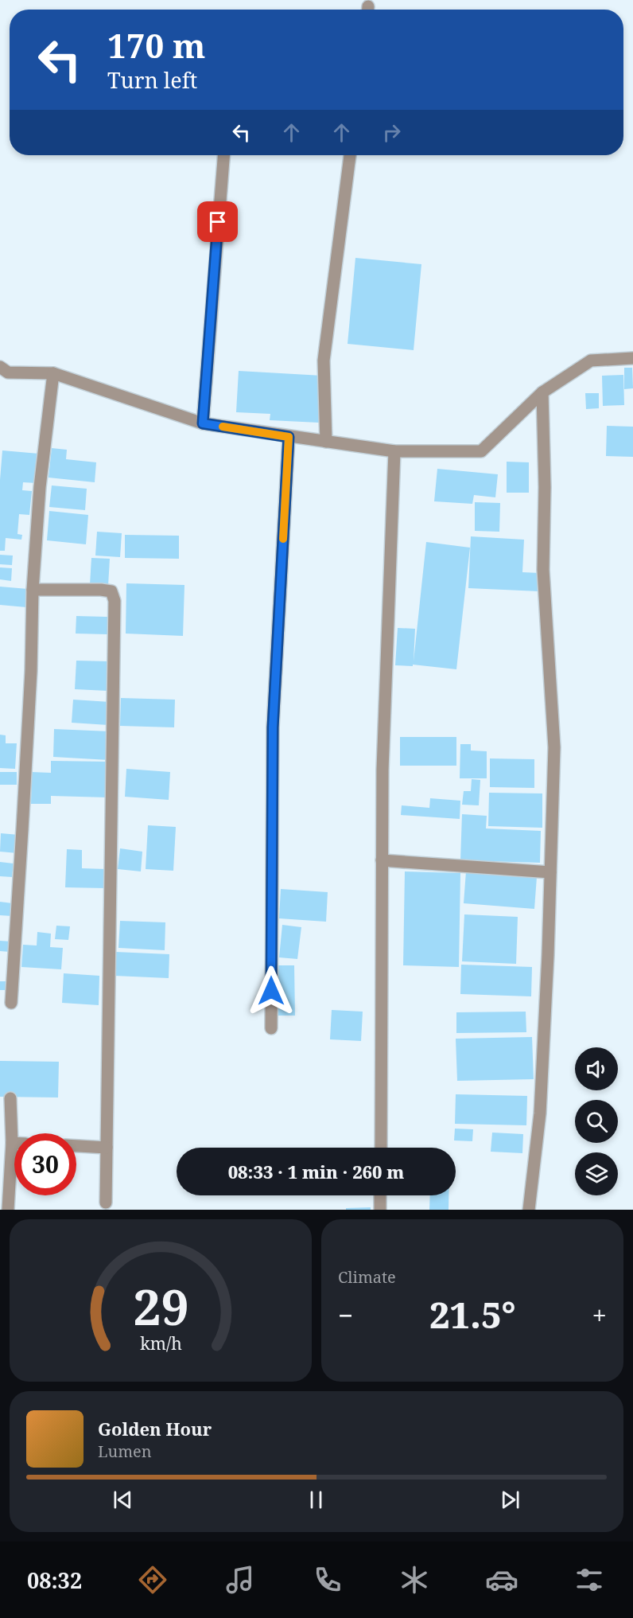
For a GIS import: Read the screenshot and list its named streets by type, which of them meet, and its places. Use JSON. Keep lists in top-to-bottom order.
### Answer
{
  "page": {
    "turn": ["170 m", "Turn left"],
    "limit": "30",
    "trip": "08:33 · 1 min · 260 m",
    "tile": "Climate",
    "heat": ["−", "21.5°", "+"],
    "song": ["Golden Hour", "Lumen"],
    "tabs": "08:32",
    "gauge": ["29", "km/h"]
  }
}
